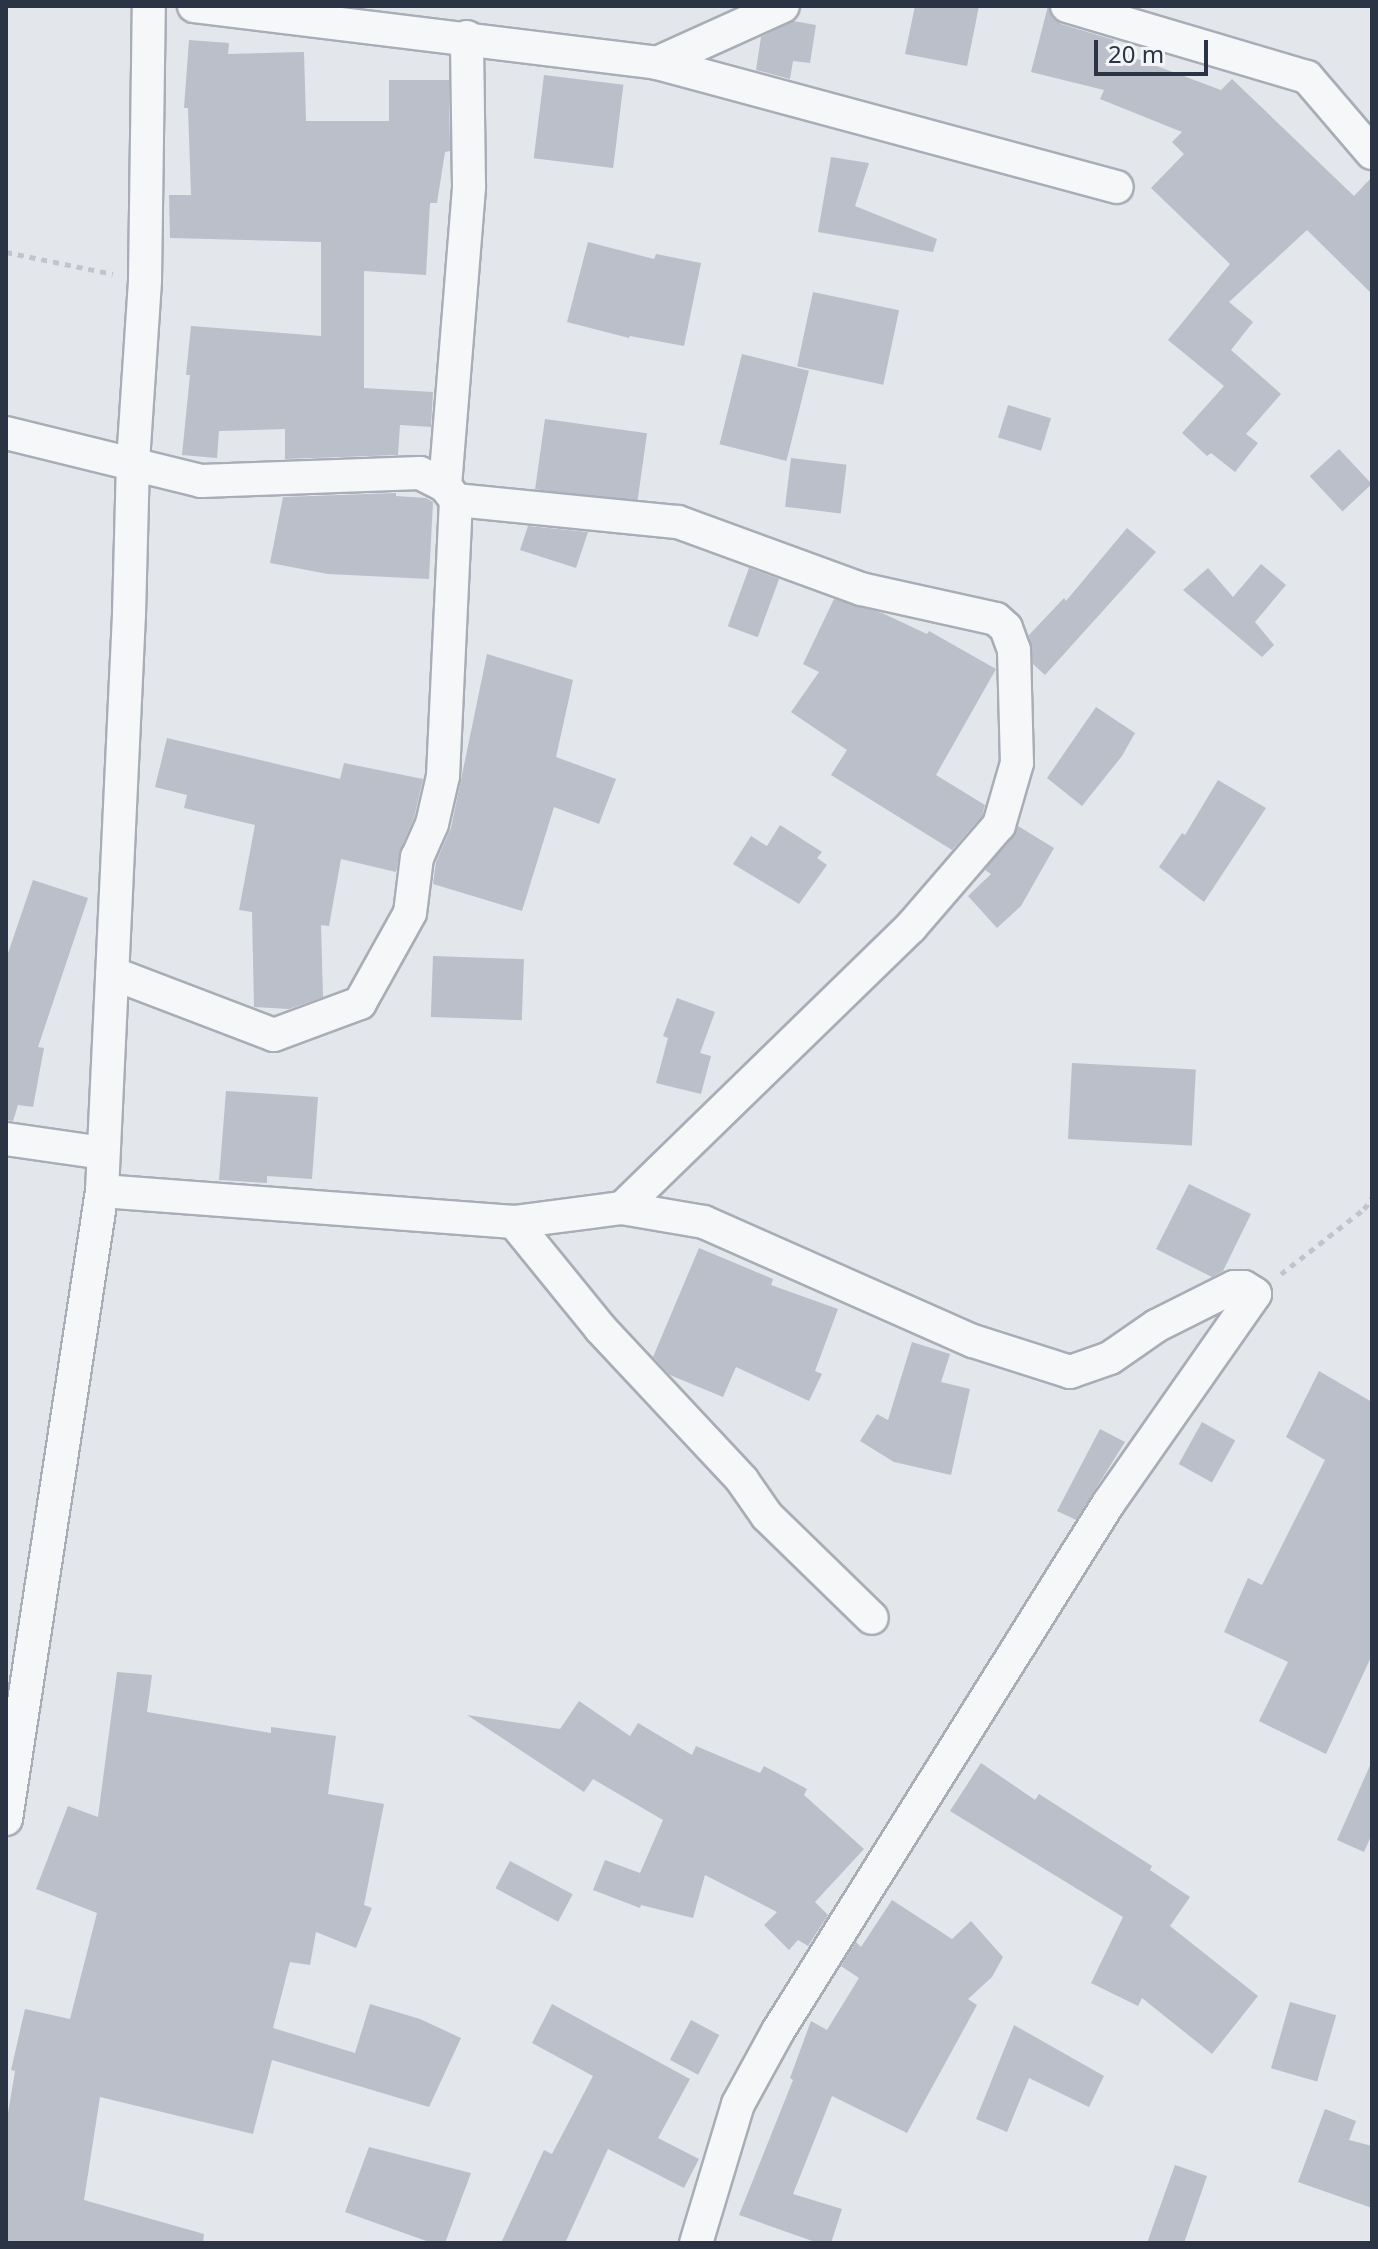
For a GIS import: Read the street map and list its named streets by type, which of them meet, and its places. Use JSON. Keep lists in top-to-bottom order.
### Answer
{
  "scale_bar": "20 m"
}
